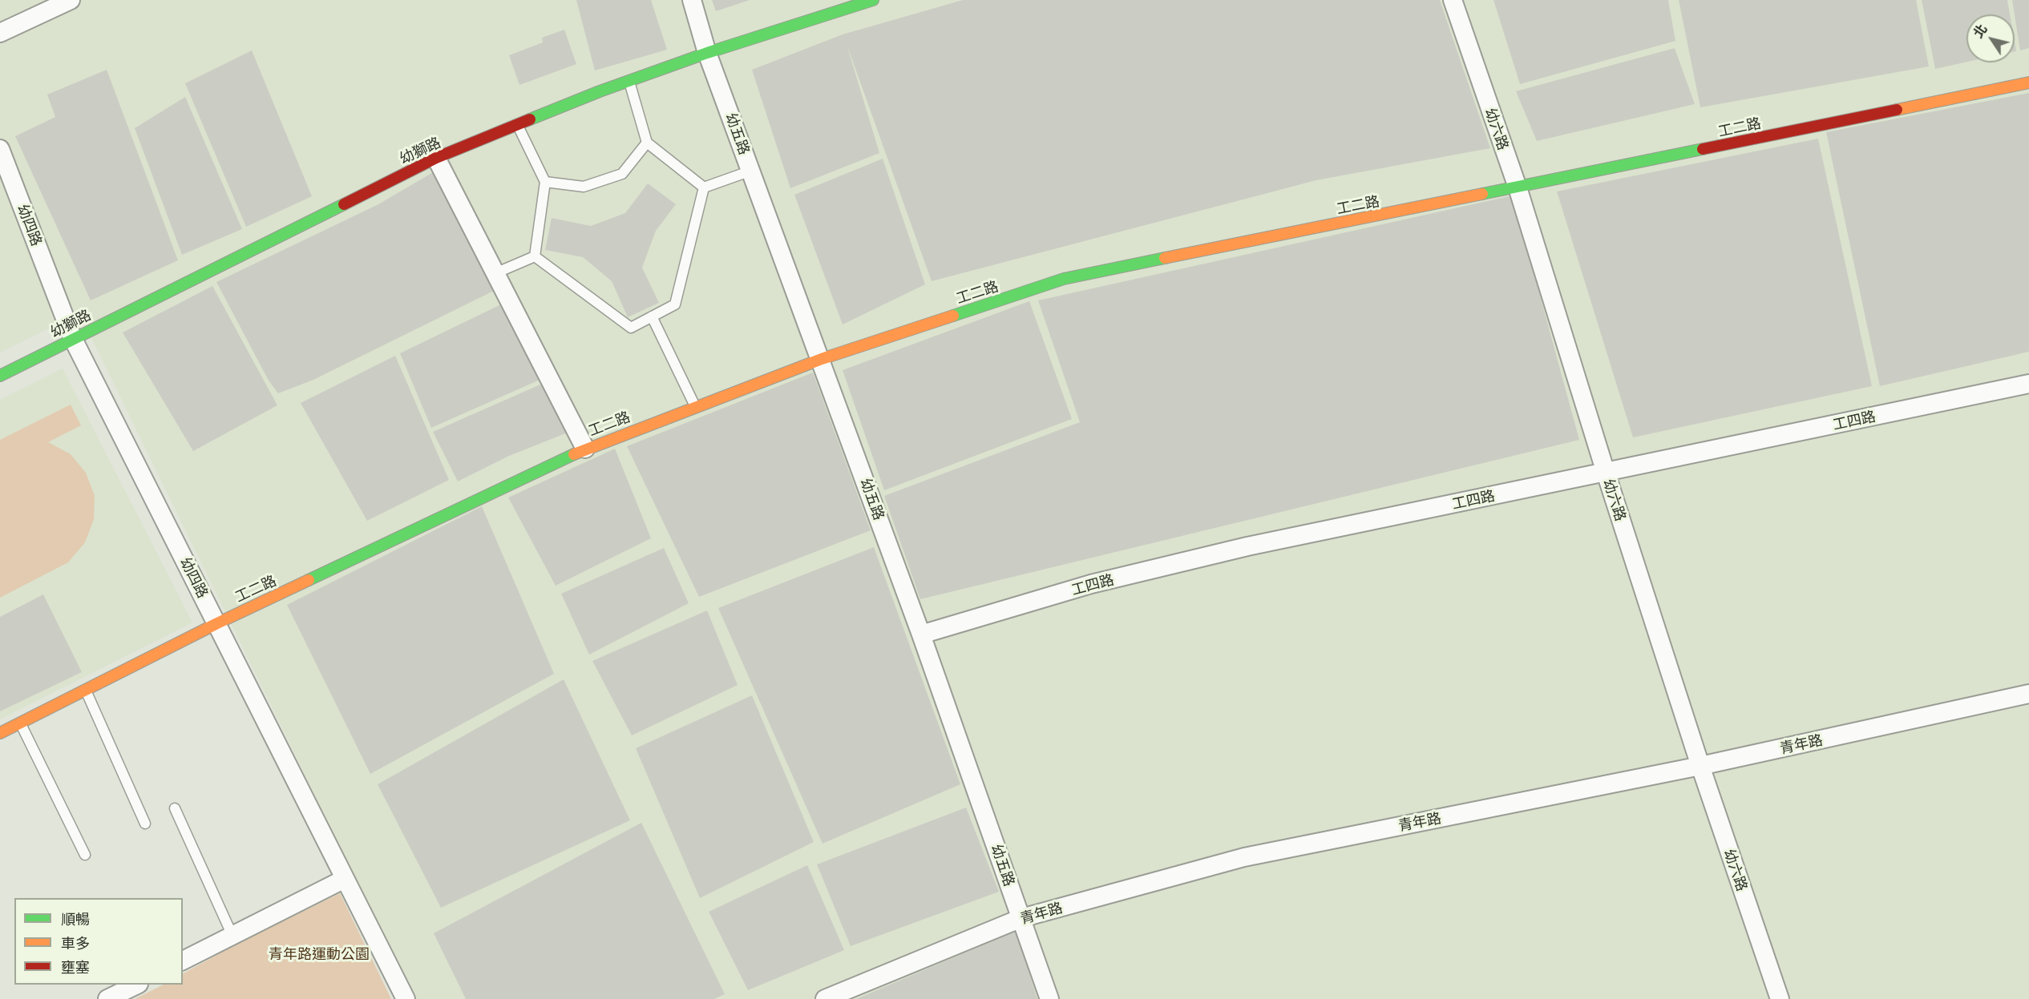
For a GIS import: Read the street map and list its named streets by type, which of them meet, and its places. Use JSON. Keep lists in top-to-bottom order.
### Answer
{
  "streets": {
    "street": [
      "工二路",
      "幼六路",
      "幼五路",
      "幼獅路",
      "幼四路",
      "工四路",
      "青年路"
    ]
  },
  "crossings": [
    ["工二路", "幼六路"],
    ["工二路", "幼五路"],
    ["工二路", "幼四路"],
    ["幼六路", "工四路"],
    ["幼六路", "青年路"],
    ["幼五路", "幼獅路"],
    ["幼五路", "工四路"],
    ["幼五路", "青年路"],
    ["幼獅路", "幼四路"]
  ],
  "parks": ["青年路運動公園"],
  "legend": ["順暢", "車多", "壅塞"],
  "north": "top left"
}
